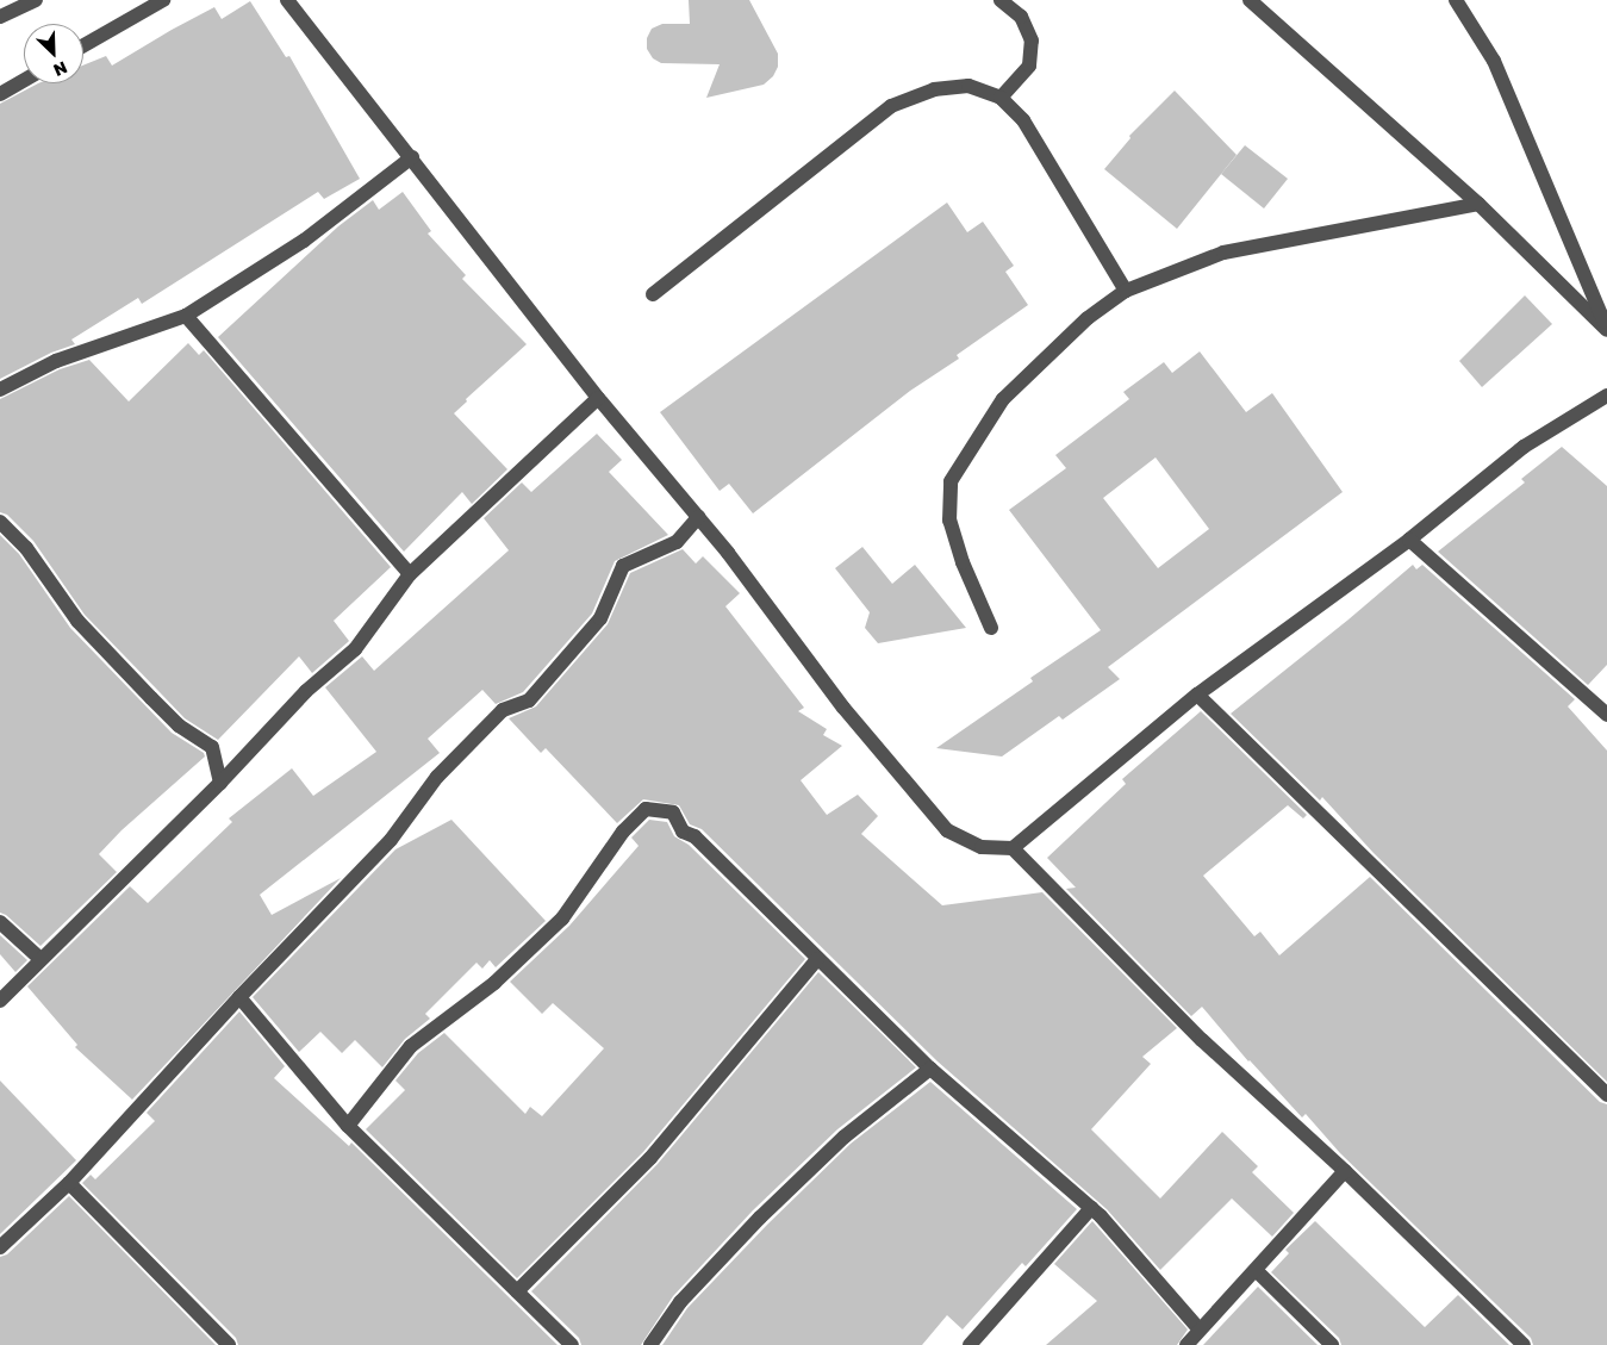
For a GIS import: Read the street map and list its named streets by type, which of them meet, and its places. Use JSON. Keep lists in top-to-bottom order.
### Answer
{
  "north": "bottom right"
}
